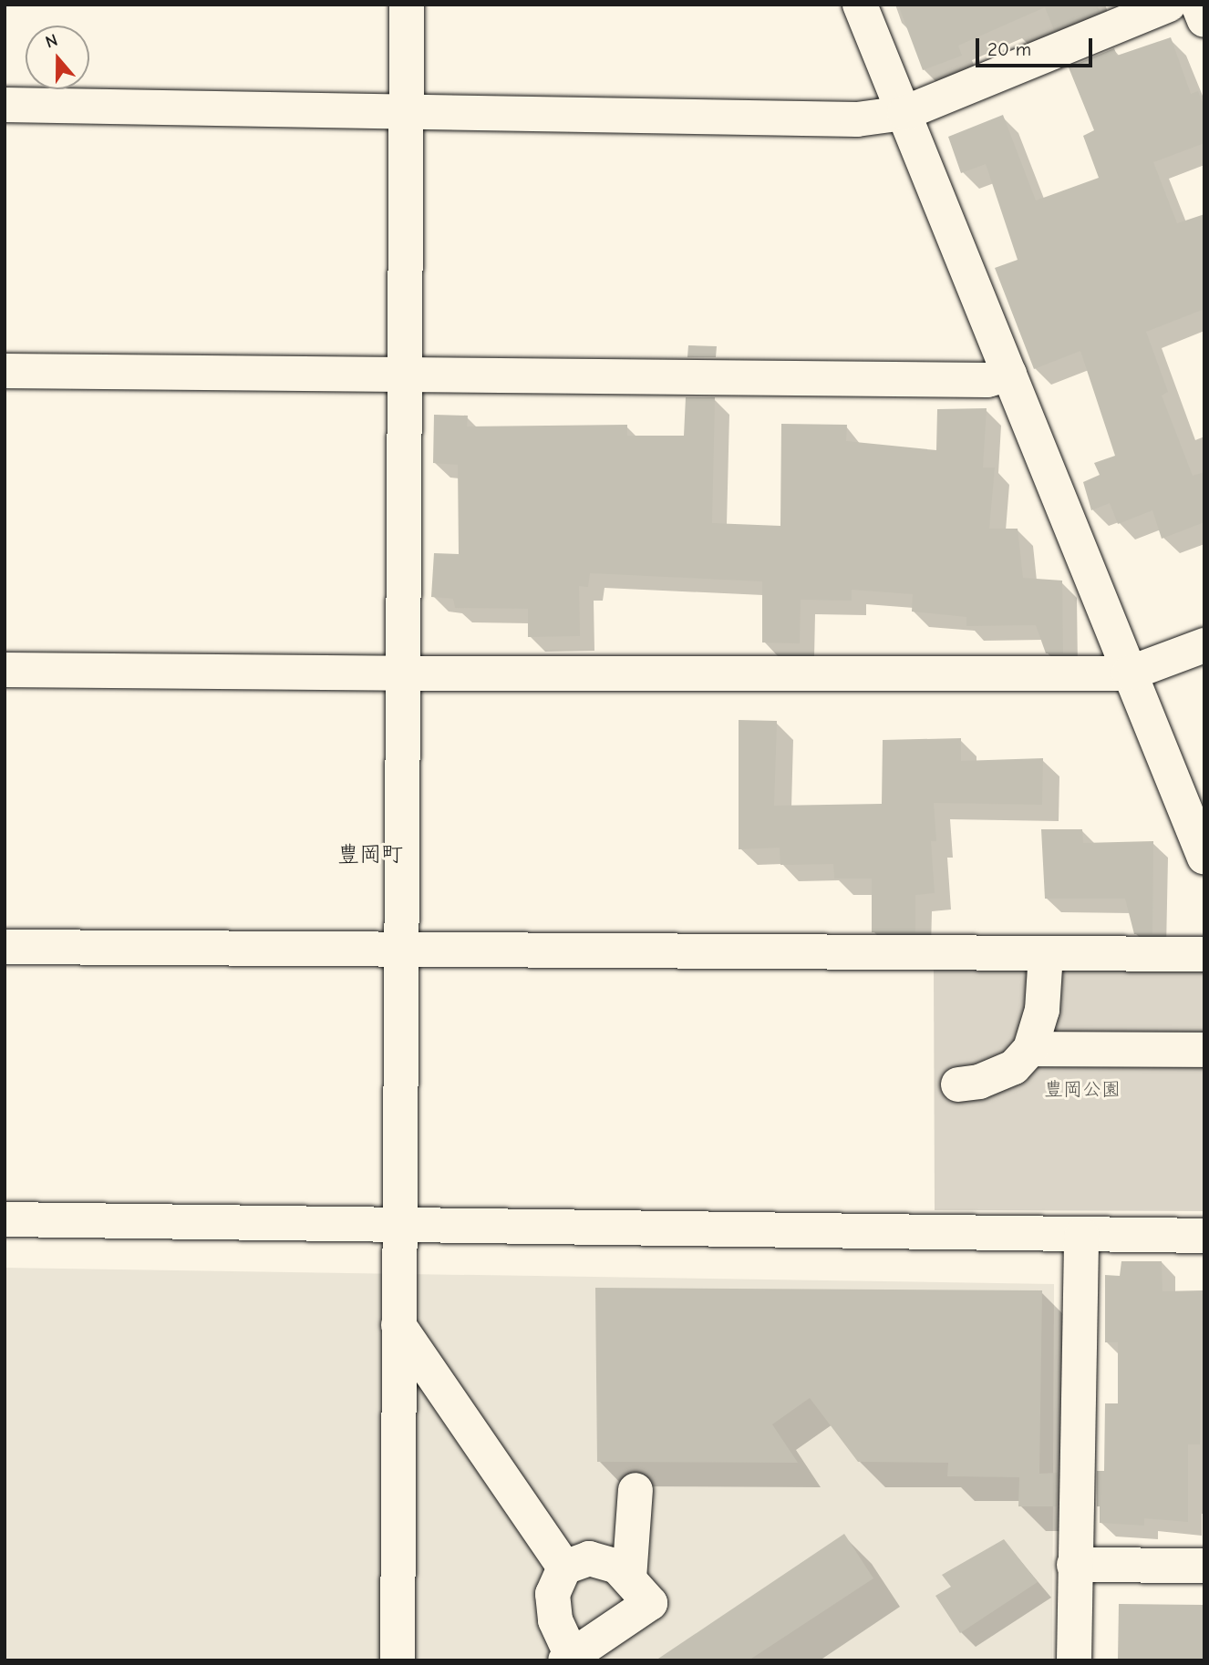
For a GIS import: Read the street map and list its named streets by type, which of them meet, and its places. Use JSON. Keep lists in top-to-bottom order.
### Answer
{
  "districts": ["豊岡町"],
  "parks": ["豊岡公園"],
  "scale_bar": "20 m",
  "north": "top"
}
